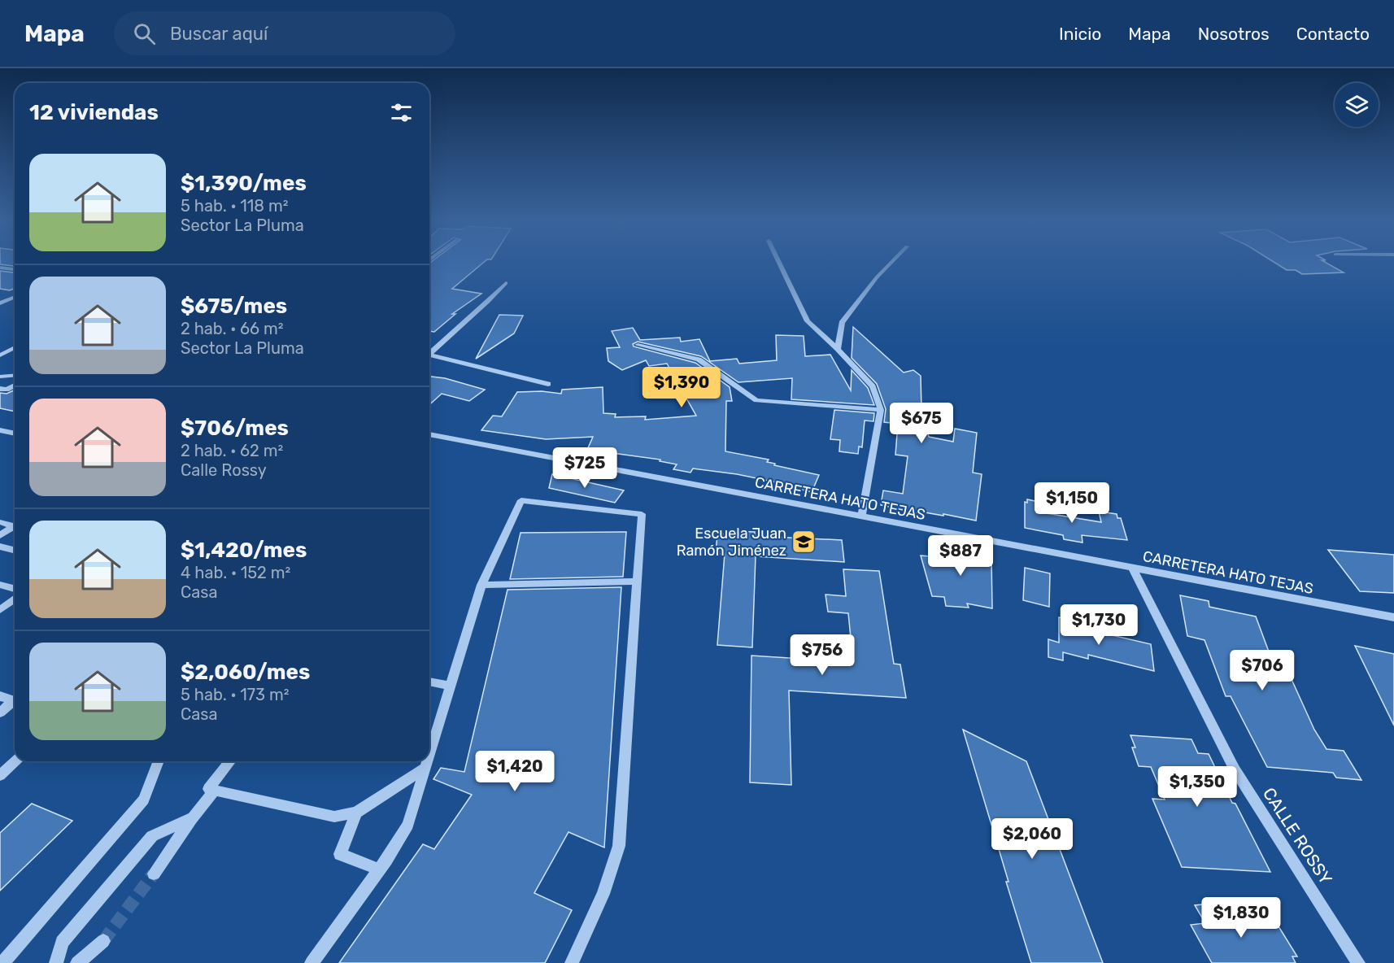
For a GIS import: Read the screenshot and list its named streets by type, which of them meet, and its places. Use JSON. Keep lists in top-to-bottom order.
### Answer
{
  "streets": {
    "street": ["CARRETERA HATO TEJAS", "CALLE ROSSY"]
  },
  "crossings": [
    ["CARRETERA HATO TEJAS", "CALLE ROSSY"]
  ],
  "places": {
    "school or university": ["Escuela Juan Ramón Jiménez"]
  },
  "page": {
    "header": "Mapa",
    "search": "Buscar aquí",
    "nav": [
      "Inicio",
      "Mapa",
      "Nosotros",
      "Contacto"
    ],
    "heading": "12 viviendas",
    "list": [
      {
        "name": "$1,390/mes",
        "note": "5 hab. · 118 m² · Sector La Pluma"
      },
      {
        "name": "$675/mes",
        "note": "2 hab. · 66 m² · Sector La Pluma"
      },
      {
        "name": "$706/mes",
        "note": "2 hab. · 62 m² · Calle Rossy"
      },
      {
        "name": "$1,420/mes",
        "note": "4 hab. · 152 m² · Casa"
      },
      {
        "name": "$2,060/mes",
        "note": "5 hab. · 173 m² · Casa"
      }
    ],
    "price": [
      "$1,390",
      "$675",
      "$725",
      "$1,150",
      "$887",
      "$1,730",
      "$756",
      "$706",
      "$1,420",
      "$1,350",
      "$2,060",
      "$1,830"
    ]
  }
}
